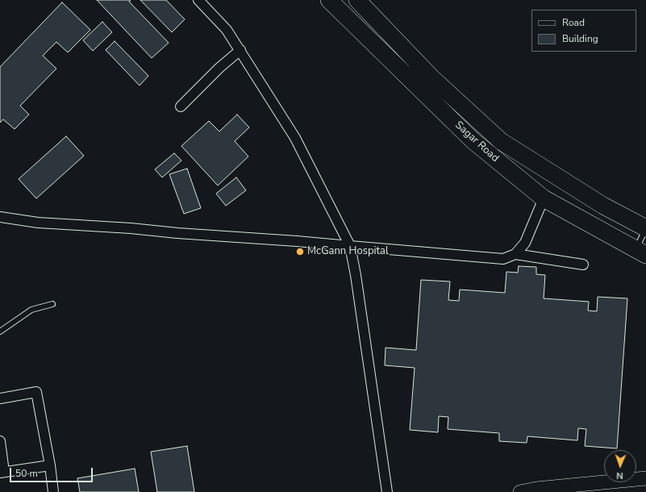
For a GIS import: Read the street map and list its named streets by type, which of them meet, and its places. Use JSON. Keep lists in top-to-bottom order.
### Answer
{
  "streets": {
    "highway": ["Sagar Road"]
  },
  "places": ["McGann Hospital"],
  "legend": ["Road", "Building"],
  "scale_bar": "50 m",
  "north": "bottom"
}
